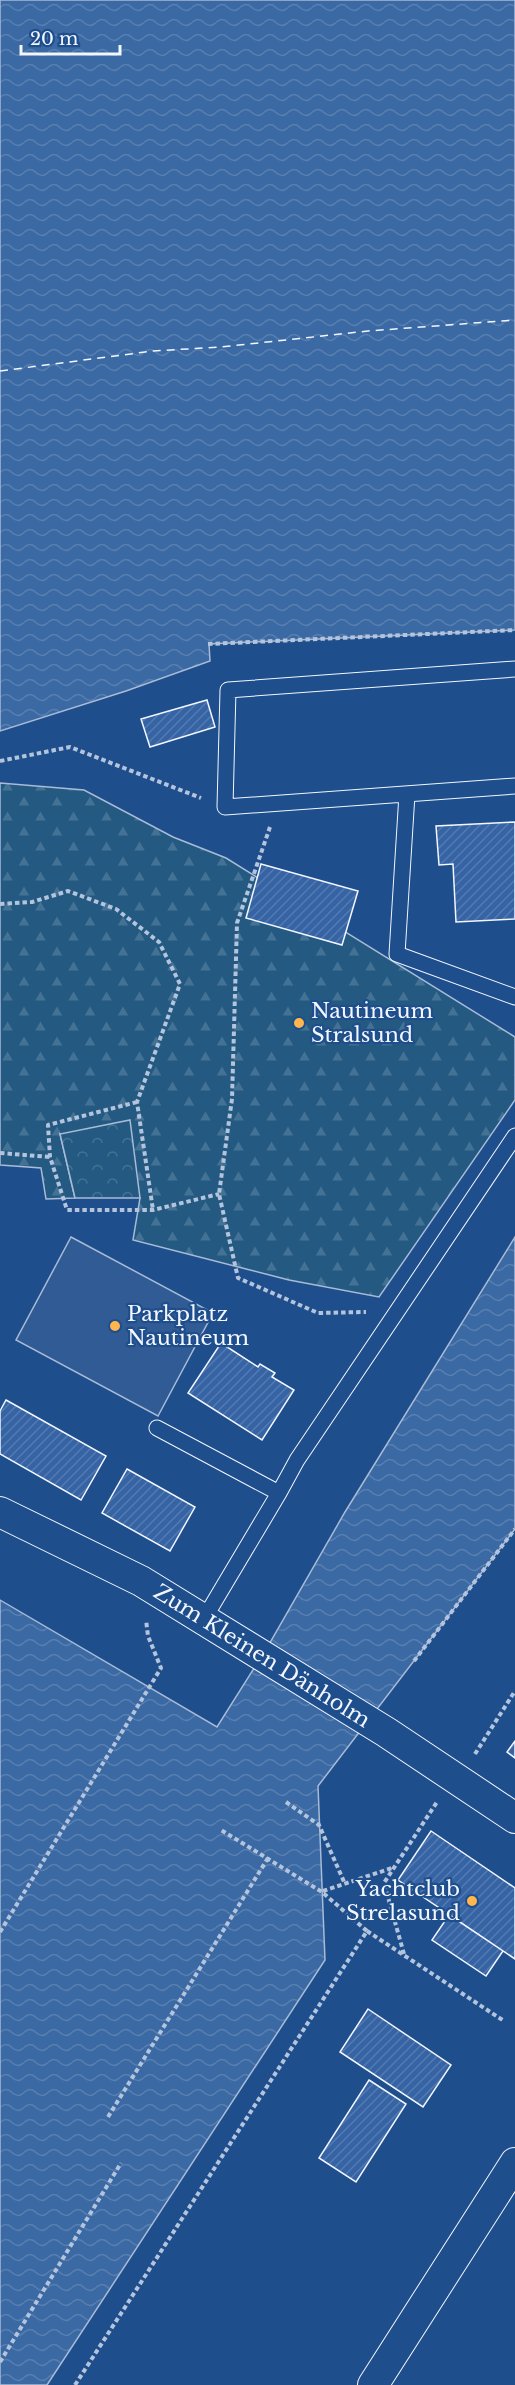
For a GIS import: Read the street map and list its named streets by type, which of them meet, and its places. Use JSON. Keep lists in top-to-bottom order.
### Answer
{
  "streets": {
    "street": ["Zum Kleinen Dänholm"]
  },
  "places": ["Nautineum Stralsund", "Parkplatz Nautineum", "Yachtclub Strelasund"],
  "scale_bar": "20 m"
}
